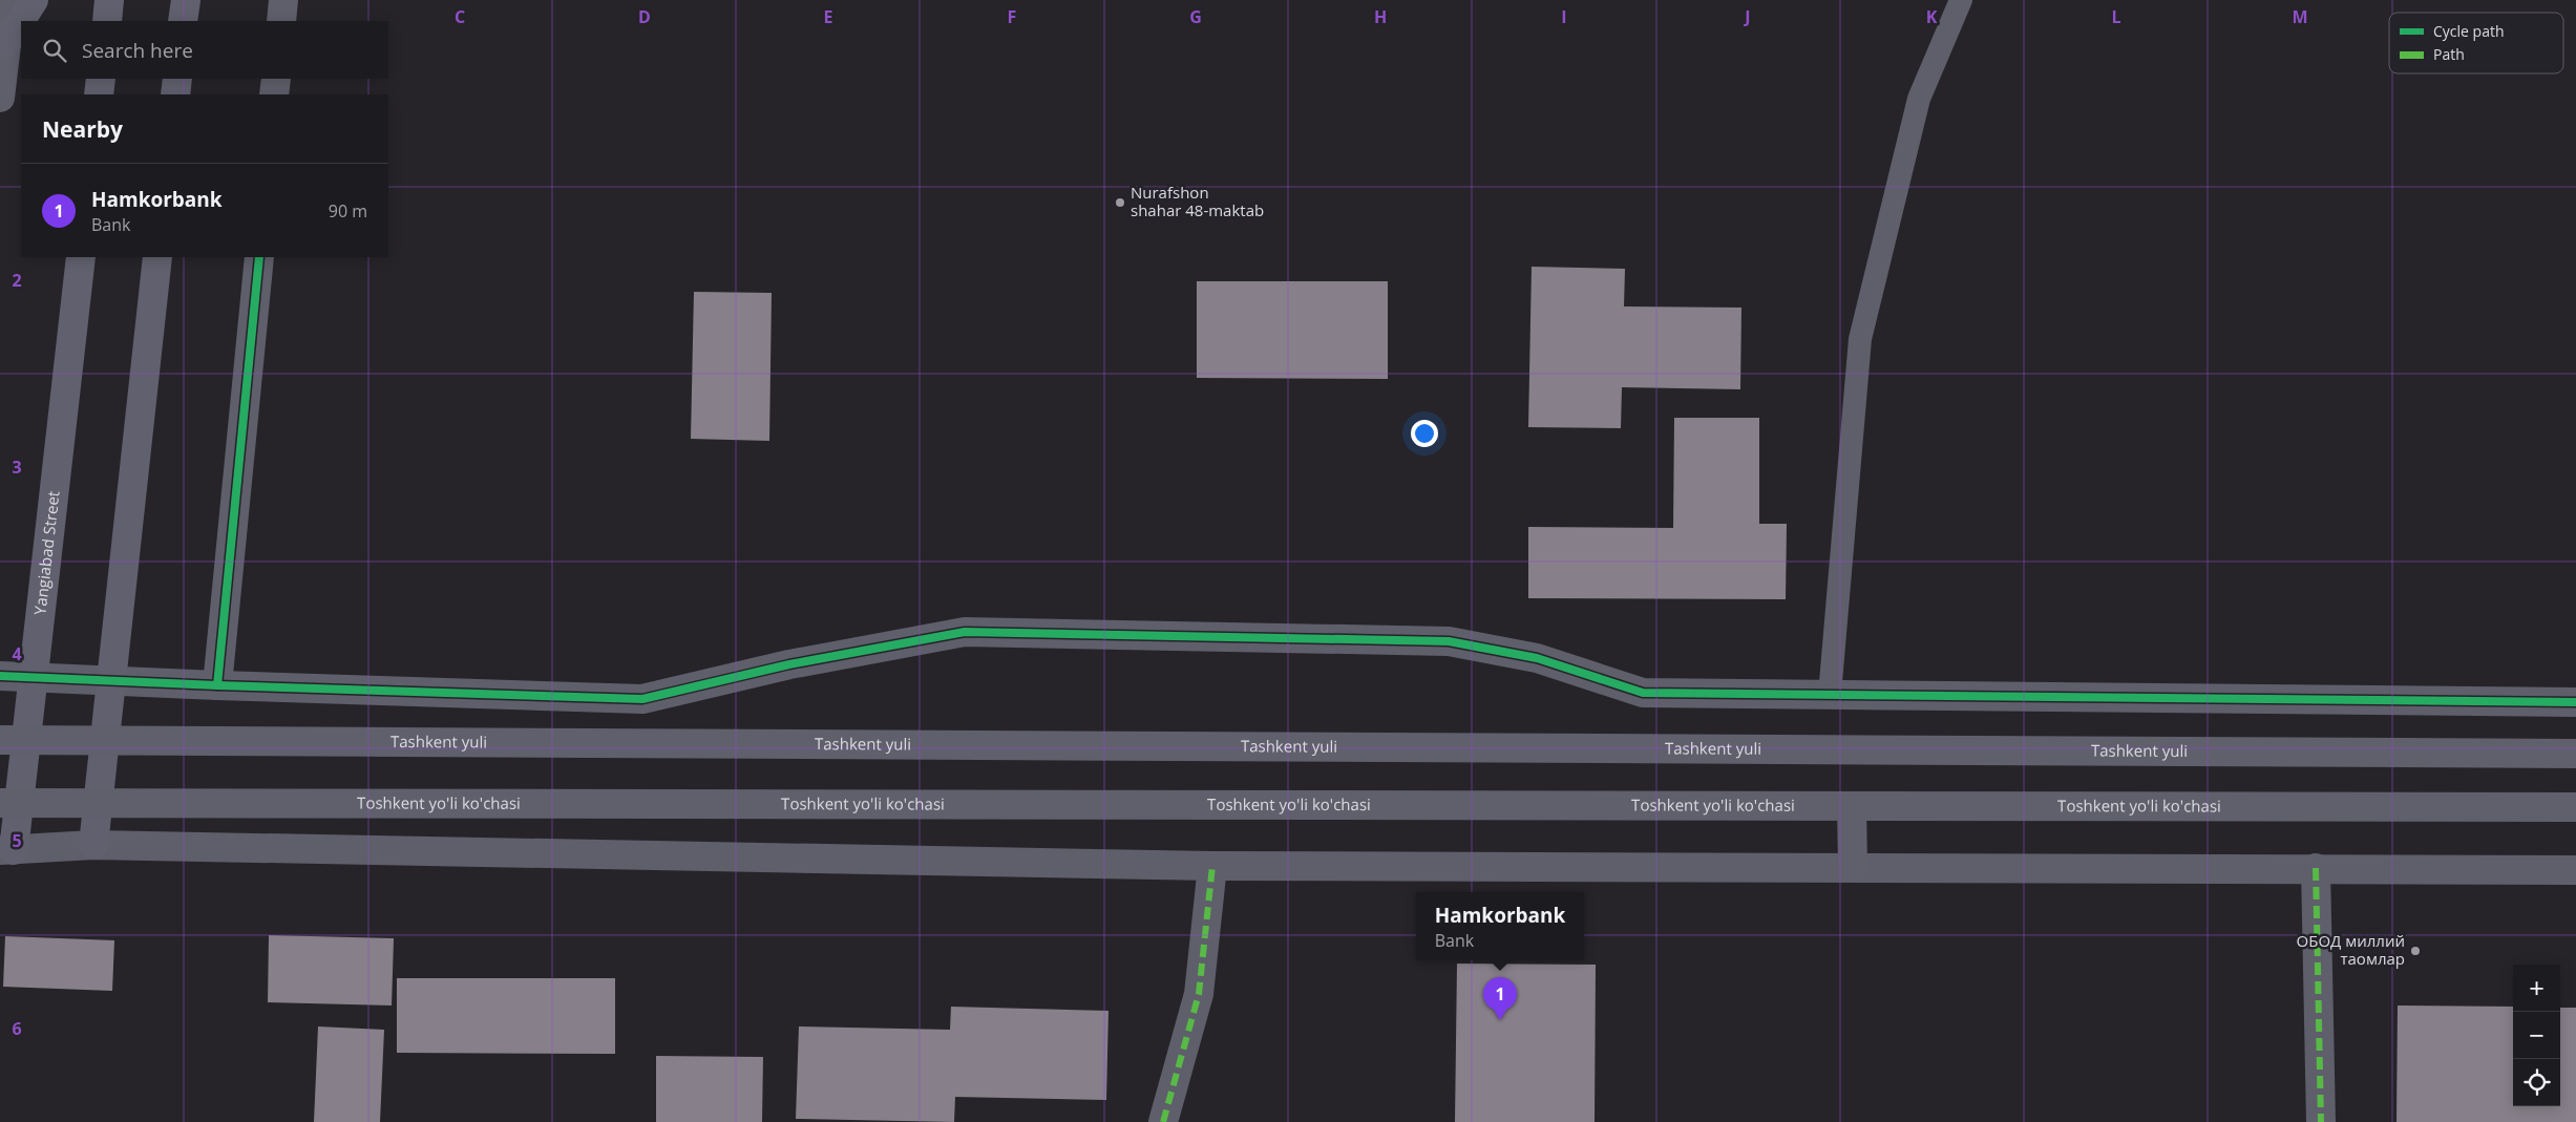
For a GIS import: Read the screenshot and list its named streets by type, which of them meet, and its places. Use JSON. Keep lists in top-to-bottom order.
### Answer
{
  "streets": {
    "main road": ["Yangiabad Street", "Tashkent yuli", "Toshkent yo'li ko'chasi"]
  },
  "crossings": [
    ["Yangiabad Street", "Tashkent yuli"],
    ["Yangiabad Street", "Toshkent yo'li ko'chasi"]
  ],
  "places": ["Nurafshon shahar 48-maktab", "ОБОД миллий таомлар"],
  "legend": ["Cycle path", "Path"],
  "page": {
    "search": "Search here",
    "heading": "Nearby",
    "list": [
      {
        "mark": "1",
        "name": "Hamkorbank",
        "note": "Bank",
        "value": "90 m"
      }
    ],
    "popup": ["Hamkorbank", "Bank"],
    "map_buttons": ["+", "−"],
    "pins": "1"
  },
  "grid": {
    "columns": [
      "C",
      "D",
      "E",
      "F",
      "G",
      "H",
      "I",
      "J",
      "K",
      "L",
      "M"
    ],
    "rows": [
      "2",
      "3",
      "4",
      "5",
      "6"
    ]
  }
}
